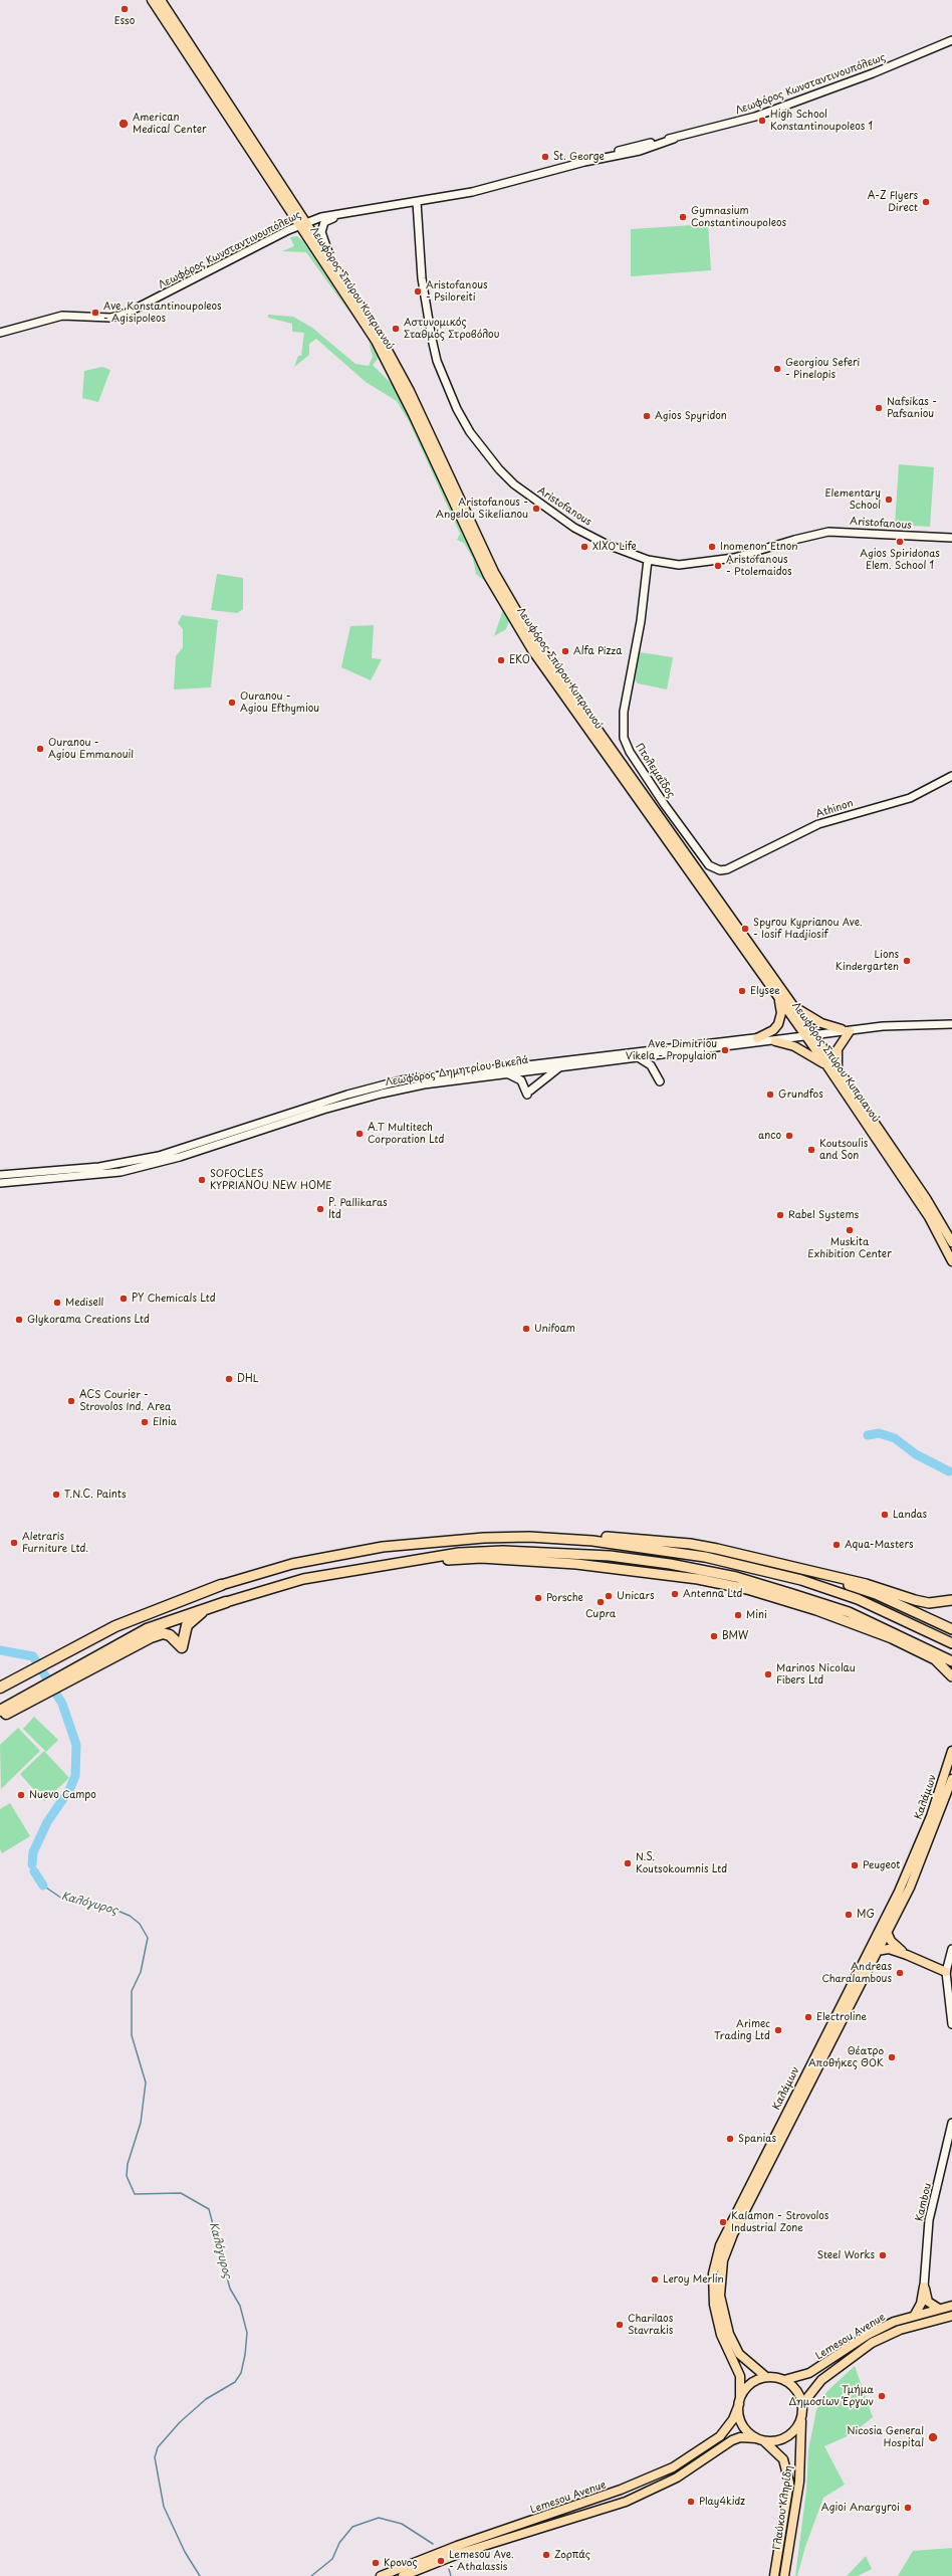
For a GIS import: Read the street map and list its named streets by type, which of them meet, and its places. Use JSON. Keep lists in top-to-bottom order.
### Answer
{
  "streets": {
    "main road": [
      "Λεωφόρος Σπύρου Κυπριανού",
      "Καλάμων",
      "Lemesou Avenue",
      "Γλαύκου Κληρίδη"
    ],
    "street": [
      "Λεωφόρος Κωνσταντινουπόλεως",
      "Aristofanous",
      "Πτολεμαΐδος",
      "Athinon",
      "Λεωφόρος Δημητρίου Βικελά",
      "Kambou"
    ]
  },
  "crossings": [
    ["Λεωφόρος Κωνσταντινουπόλεως", "Λεωφόρος Σπύρου Κυπριανού"],
    ["Λεωφόρος Κωνσταντινουπόλεως", "Aristofanous"],
    ["Λεωφόρος Σπύρου Κυπριανού", "Λεωφόρος Δημητρίου Βικελά"],
    ["Aristofanous", "Πτολεμαΐδος"],
    ["Πτολεμαΐδος", "Athinon"],
    ["Καλάμων", "Lemesou Avenue"],
    ["Καλάμων", "Γλαύκου Κληρίδη"],
    ["Lemesou Avenue", "Γλαύκου Κληρίδη"]
  ],
  "water": ["Καλόγυρος"],
  "places": [
    "Esso",
    "High School Konstantinoupoleos 1",
    "American Medical Center",
    "St. George",
    "A-Z Flyers Direct",
    "Gymnasium Constantinoupoleos",
    "Aristofanous - Psiloreiti",
    "Ave. Konstantinoupoleos - Agisipoleos",
    "Αστυνομικός Σταθμός Στροβόλου",
    "Georgiou Seferi - Pinelopis",
    "Nafsikas - Pafsaniou",
    "Agios Spyridon",
    "Elementary School",
    "Aristofanous - Angelou Sikelianou",
    "Agios Spiridonas Elem. School 1",
    "XIXO Life",
    "Inomenon Etnon",
    "Aristofanous - Ptolemaidos",
    "Alfa Pizza",
    "EKO",
    "Ouranou - Agiou Efthymiou",
    "Ouranou - Agiou Emmanouil",
    "Spyrou Kyprianou Ave. - Iosif Hadjiosif",
    "Lions Kindergarten",
    "Elysee",
    "Ave. Dimitriou Vikela - Propylaion",
    "Grundfos",
    "A.T Multitech Corporation Ltd",
    "anco",
    "Koutsoulis and Son",
    "SOFOCLES KYPRIANOU NEW HOME",
    "P. Pallikaras ltd",
    "Rabel Systems",
    "Muskita Exhibition Center",
    "PY Chemicals Ltd",
    "Medisell",
    "Glykorama Creations Ltd",
    "Unifoam",
    "DHL",
    "ACS Courier - Strovolos Ind. Area",
    "Elnia",
    "T.N.C. Paints",
    "Landas",
    "Aletraris Furniture Ltd.",
    "Aqua-Masters",
    "Antenna Ltd",
    "Unicars",
    "Porsche",
    "Cupra",
    "Mini",
    "BMW",
    "Marinos Nicolau Fibers Ltd",
    "Nuevo Campo",
    "N.S. Koutsokoumnis Ltd",
    "Peugeot",
    "MG",
    "Andreas Charalambous",
    "Electroline",
    "Arimec Trading Ltd",
    "Θέατρο Αποθήκες ΘΟΚ",
    "Spanias",
    "Kalamon - Strovolos Industrial Zone",
    "Steel Works",
    "Leroy Merlin",
    "Charilaos Stavrakis",
    "Τμήμα Δημοσίων Έργων",
    "Nicosia General Hospital",
    "Play4kidz",
    "Agioi Anargyroi",
    "Ζορπάς",
    "Lemesou Ave. - Athalassis",
    "Κρονος"
  ]
}
